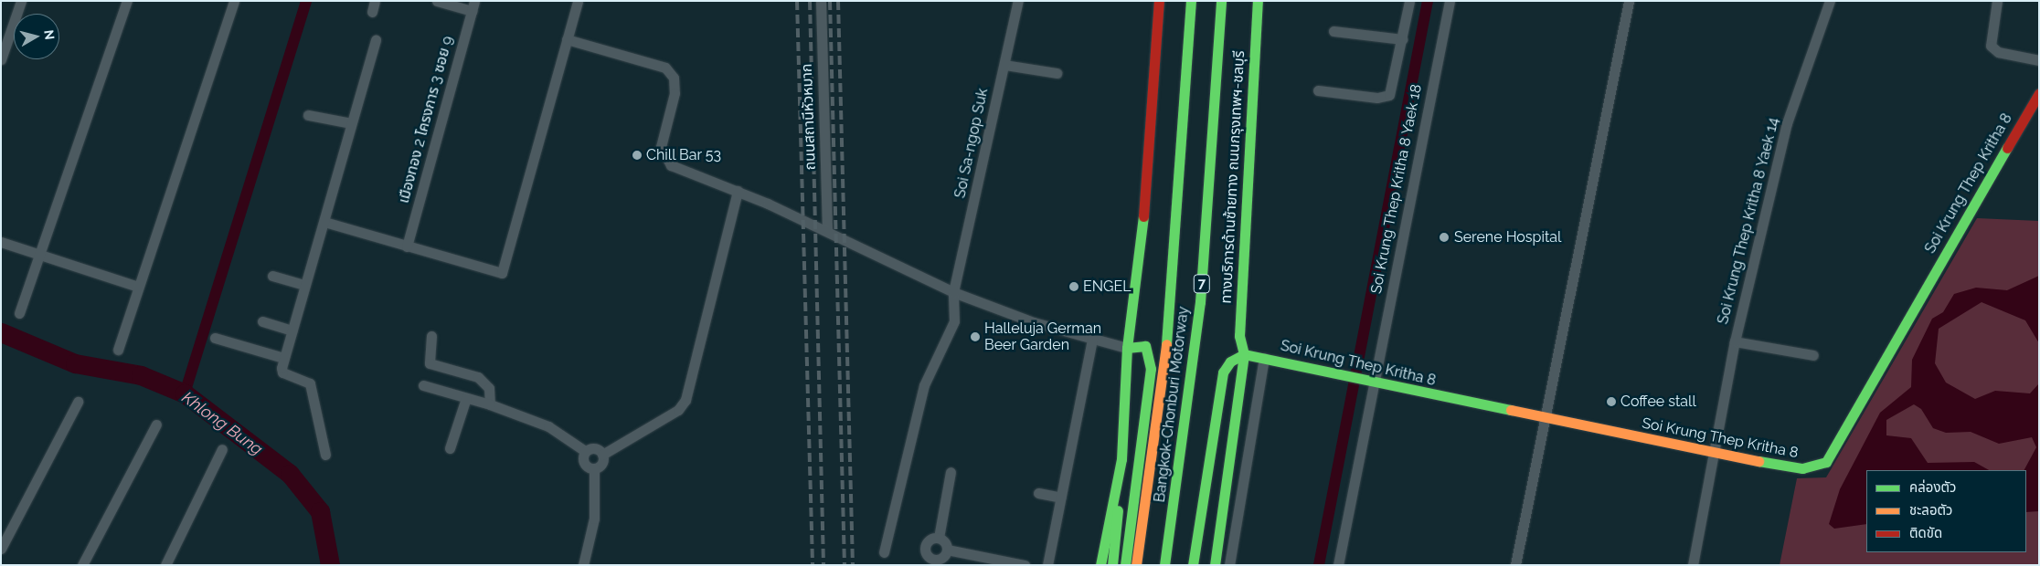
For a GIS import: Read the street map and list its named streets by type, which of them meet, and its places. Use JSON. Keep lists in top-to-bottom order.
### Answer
{
  "streets": {
    "main road": [
      "ทางบริการด้านซ้ายทาง ถนนกรุงเทพฯ-ชลบุรี",
      "Soi Krung Thep Kritha 8",
      "7",
      "Bangkok-Chonburi Motorway"
    ],
    "street": [
      "ถนนสถานีหัวหมาก",
      "เมืองทอง 2 โครงการ 3 ซอย 9",
      "Soi Sa-ngop Suk",
      "Soi Krung Thep Kritha 8 Yaek 18",
      "Soi Krung Thep Kritha 8 Yaek 14"
    ]
  },
  "crossings": [
    ["ทางบริการด้านซ้ายทาง ถนนกรุงเทพฯ-ชลบุรี", "Soi Krung Thep Kritha 8"],
    ["Soi Krung Thep Kritha 8", "Soi Krung Thep Kritha 8 Yaek 18"],
    ["Soi Krung Thep Kritha 8", "Soi Krung Thep Kritha 8 Yaek 14"]
  ],
  "water": ["Khlong Bung"],
  "places": [
    "Chill Bar 53",
    "Serene Hospital",
    "ENGEL",
    "Halleluja German Beer Garden",
    "Coffee stall"
  ],
  "legend": ["คล่องตัว", "ชะลอตัว", "ติดขัด"],
  "north": "right"
}
